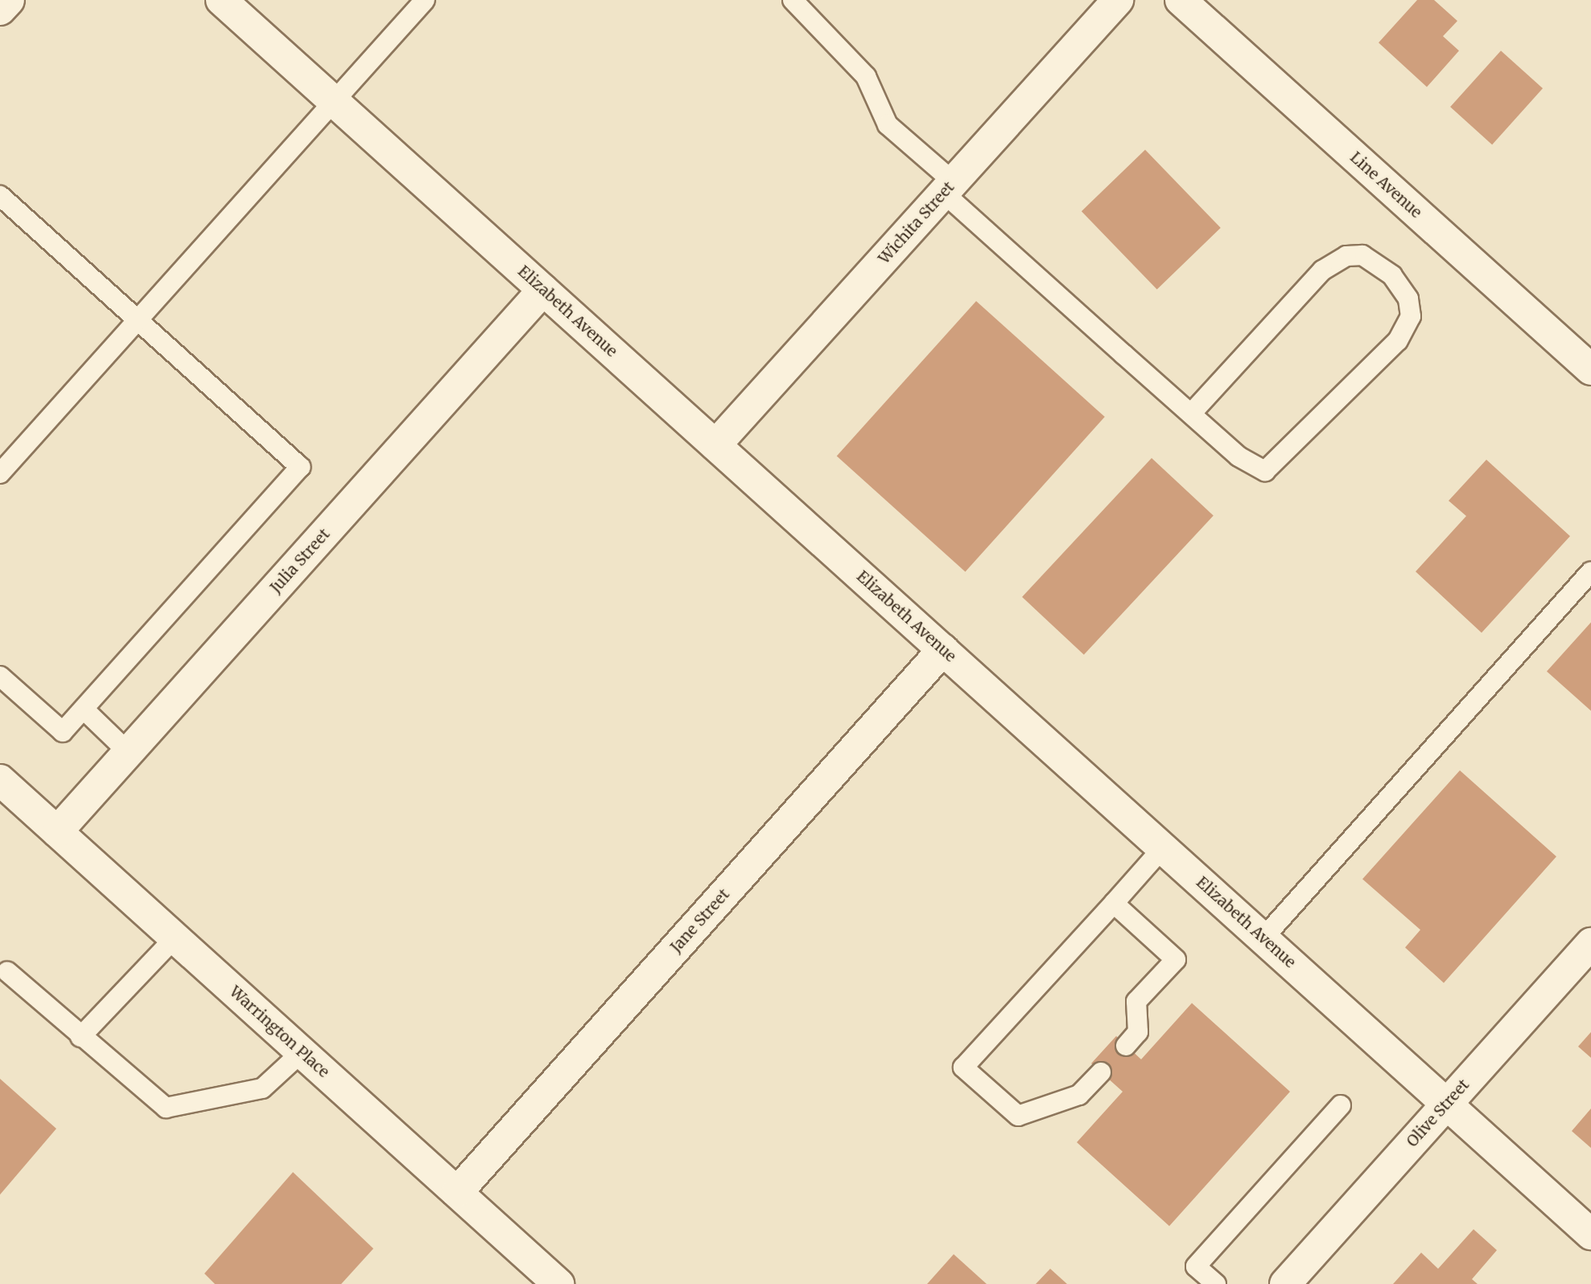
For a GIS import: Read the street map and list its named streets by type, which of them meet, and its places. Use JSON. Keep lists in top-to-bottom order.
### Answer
{
  "streets": {
    "street": [
      "Line Avenue",
      "Wichita Street",
      "Elizabeth Avenue",
      "Julia Street",
      "Jane Street",
      "Warrington Place",
      "Olive Street"
    ]
  },
  "crossings": [
    ["Wichita Street", "Elizabeth Avenue"],
    ["Elizabeth Avenue", "Julia Street"],
    ["Elizabeth Avenue", "Jane Street"],
    ["Elizabeth Avenue", "Olive Street"],
    ["Julia Street", "Warrington Place"],
    ["Jane Street", "Warrington Place"]
  ]
}
